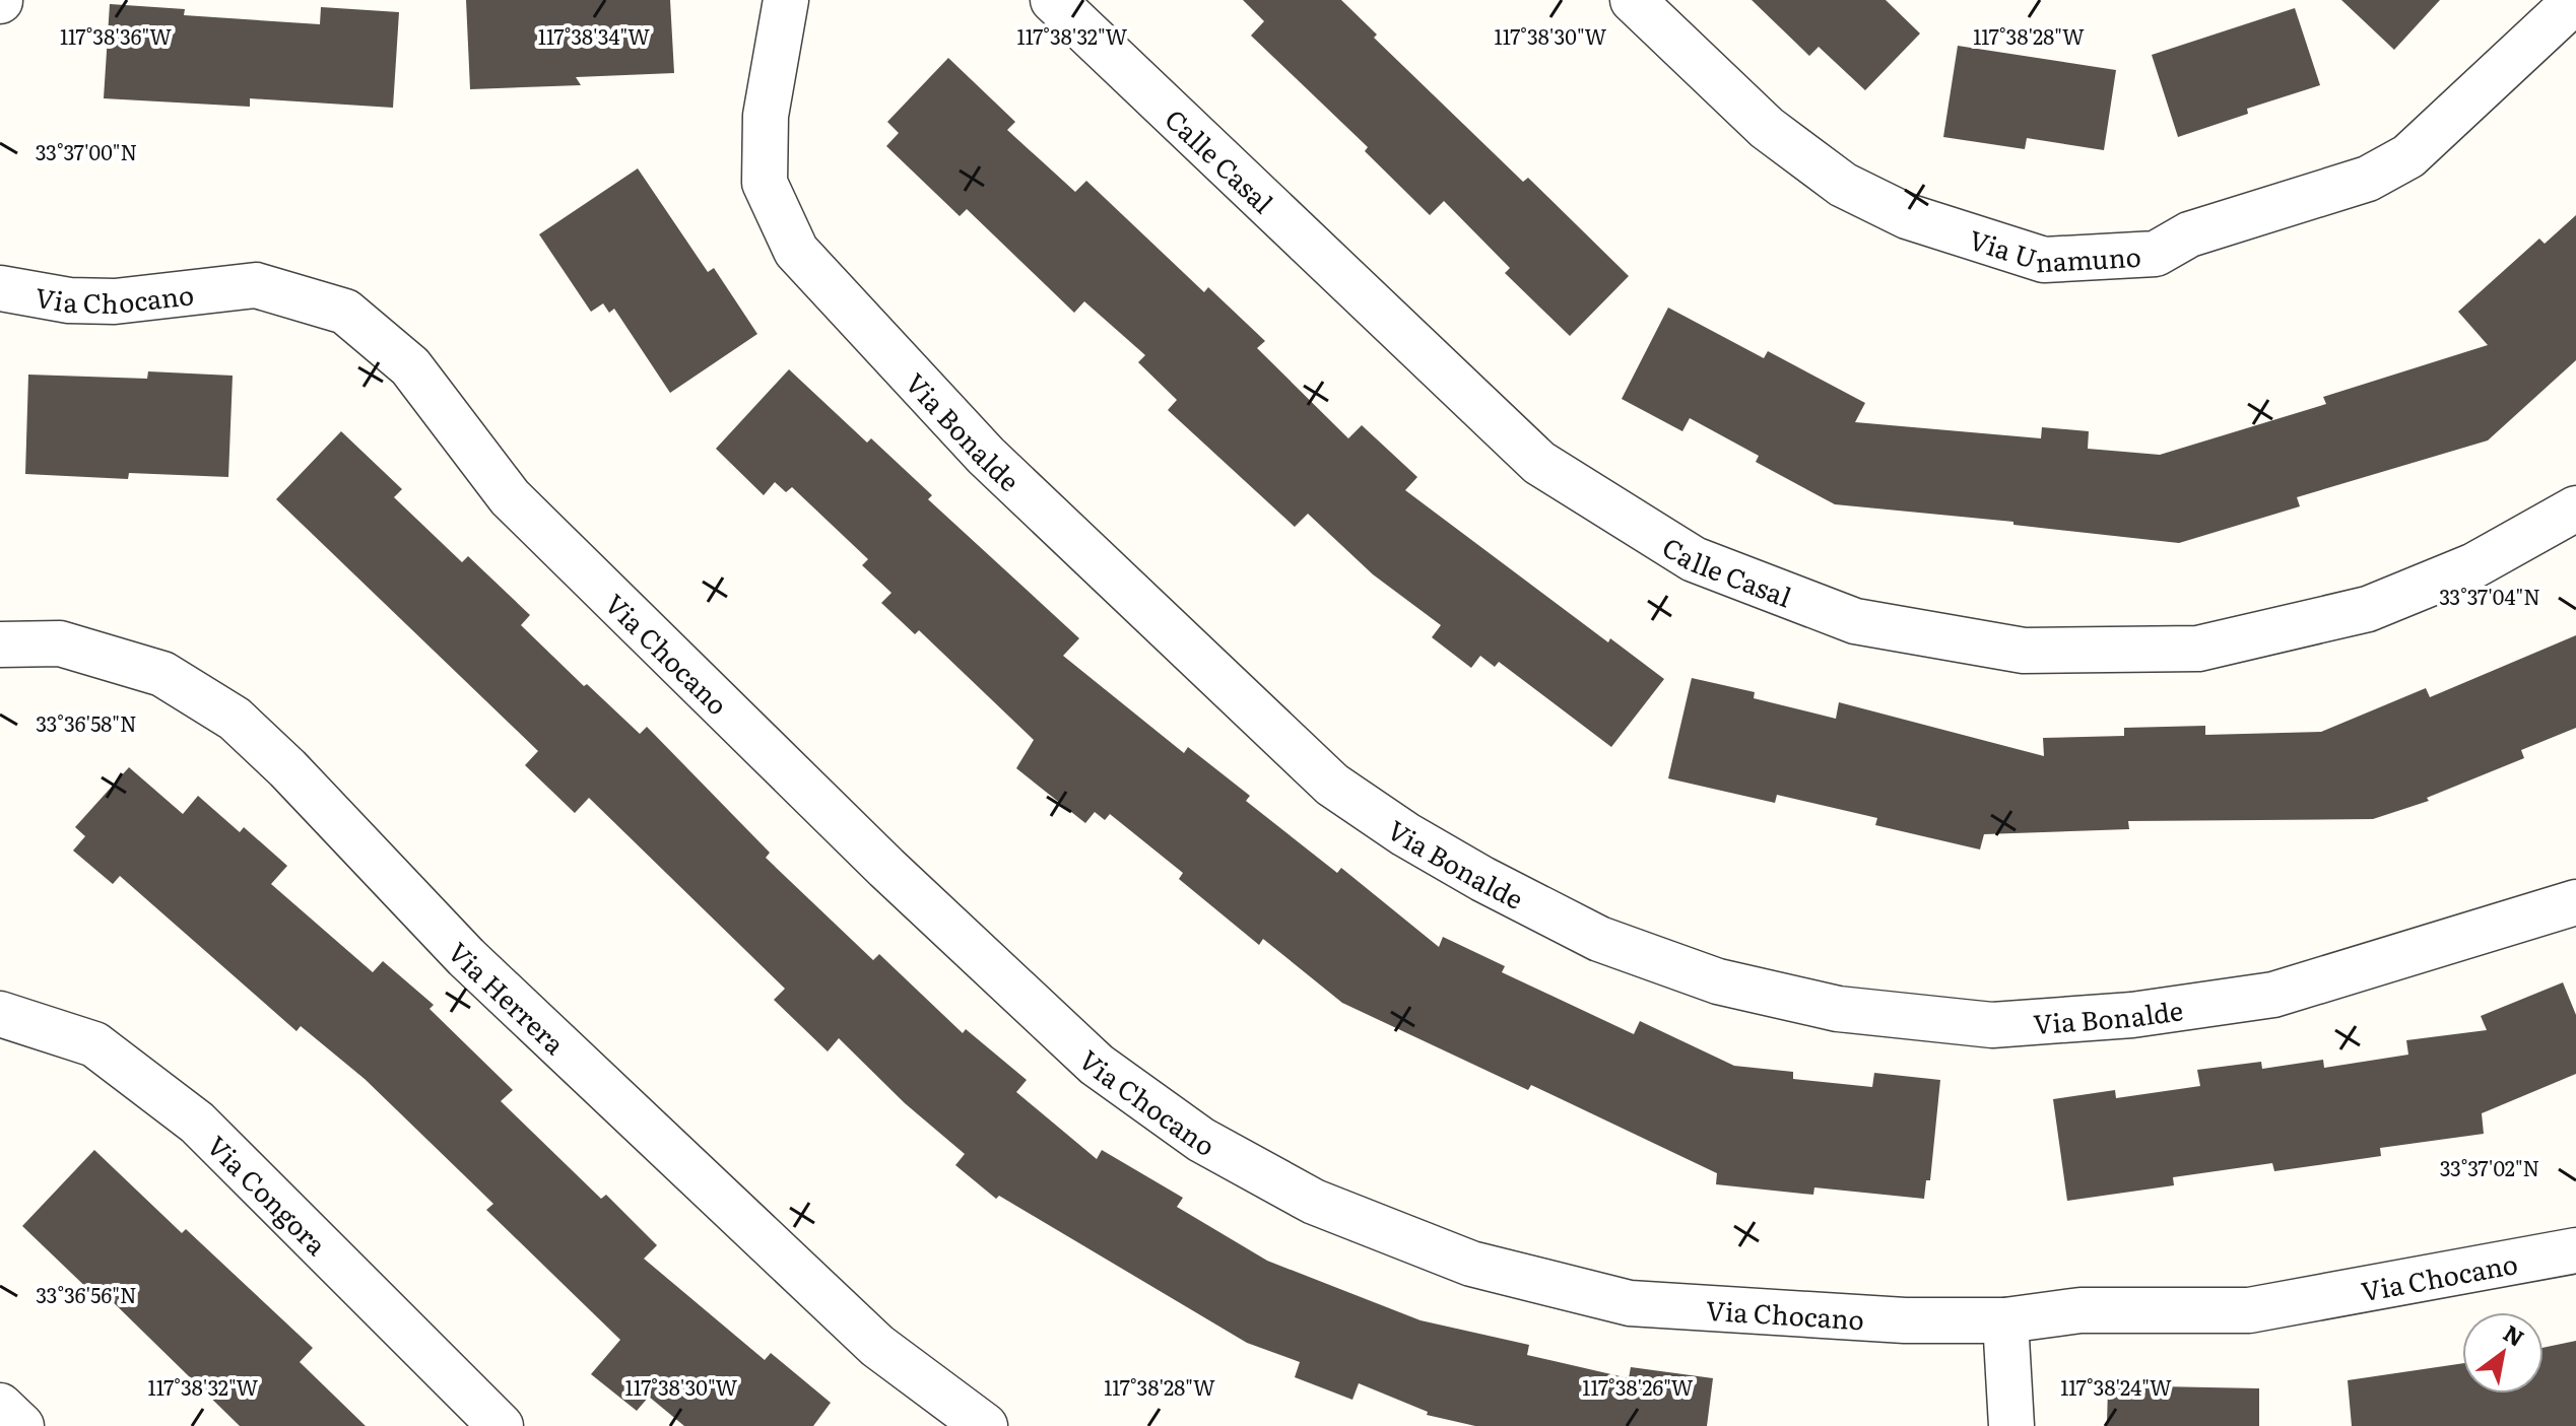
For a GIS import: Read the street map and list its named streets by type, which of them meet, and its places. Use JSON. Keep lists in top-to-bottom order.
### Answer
{
  "streets": {
    "street": [
      "Calle Casal",
      "Via Unamuno",
      "Via Chocano",
      "Via Bonalde",
      "Via Herrera",
      "Via Congora"
    ]
  },
  "north": "top right",
  "coordinates": [
    "117°38'34\"W",
    "117°38'36\"W",
    "117°38'32\"W",
    "117°38'30\"W",
    "117°38'28\"W",
    "33°37'00\"N",
    "33°37'04\"N",
    "33°36'58\"N",
    "33°37'02\"N",
    "33°36'56\"N",
    "117°38'26\"W",
    "117°38'24\"W"
  ]
}
